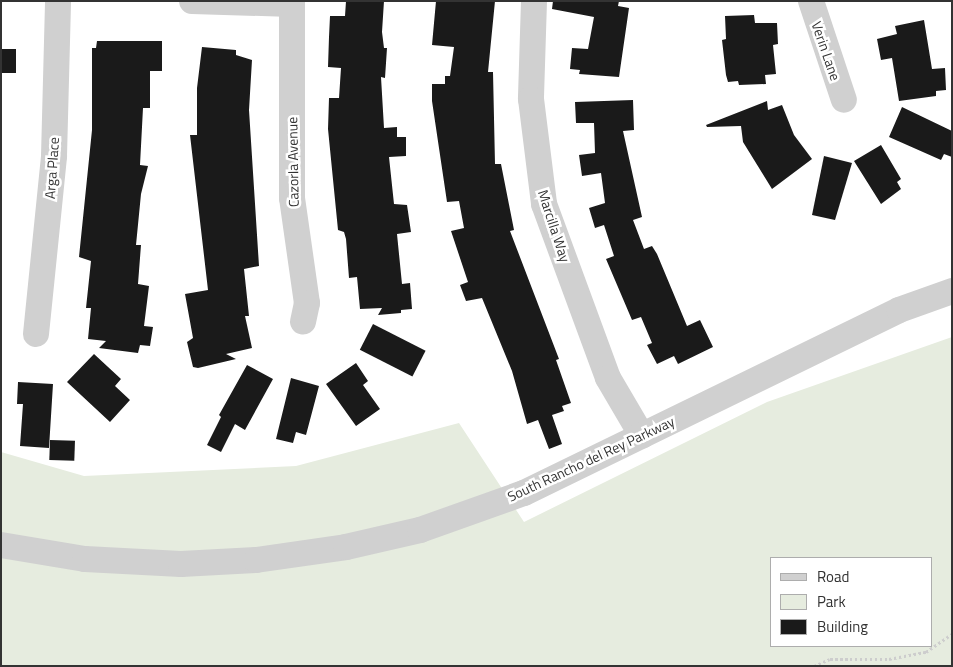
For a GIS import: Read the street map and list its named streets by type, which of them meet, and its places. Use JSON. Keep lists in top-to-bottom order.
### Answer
{
  "streets": {
    "street": [
      "Verin Lane",
      "Cazorla Avenue",
      "Arga Place",
      "Marcilla Way",
      "South Rancho del Rey Parkway"
    ]
  },
  "crossings": [
    ["Marcilla Way", "South Rancho del Rey Parkway"]
  ],
  "legend": ["Road", "Park", "Building"]
}
